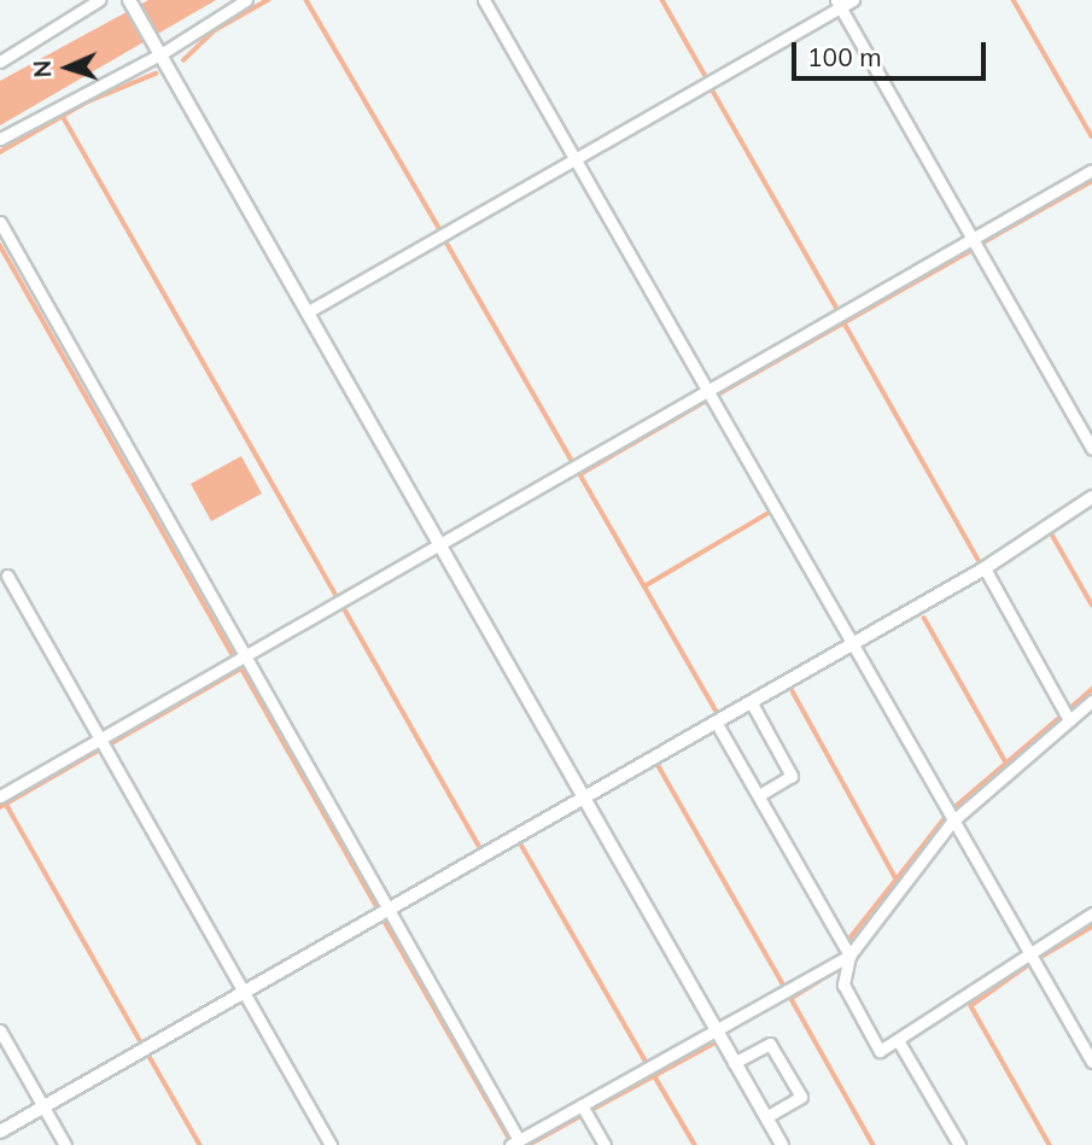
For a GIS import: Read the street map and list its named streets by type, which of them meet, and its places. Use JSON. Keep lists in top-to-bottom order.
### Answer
{
  "scale_bar": "100 m",
  "north": "left"
}
